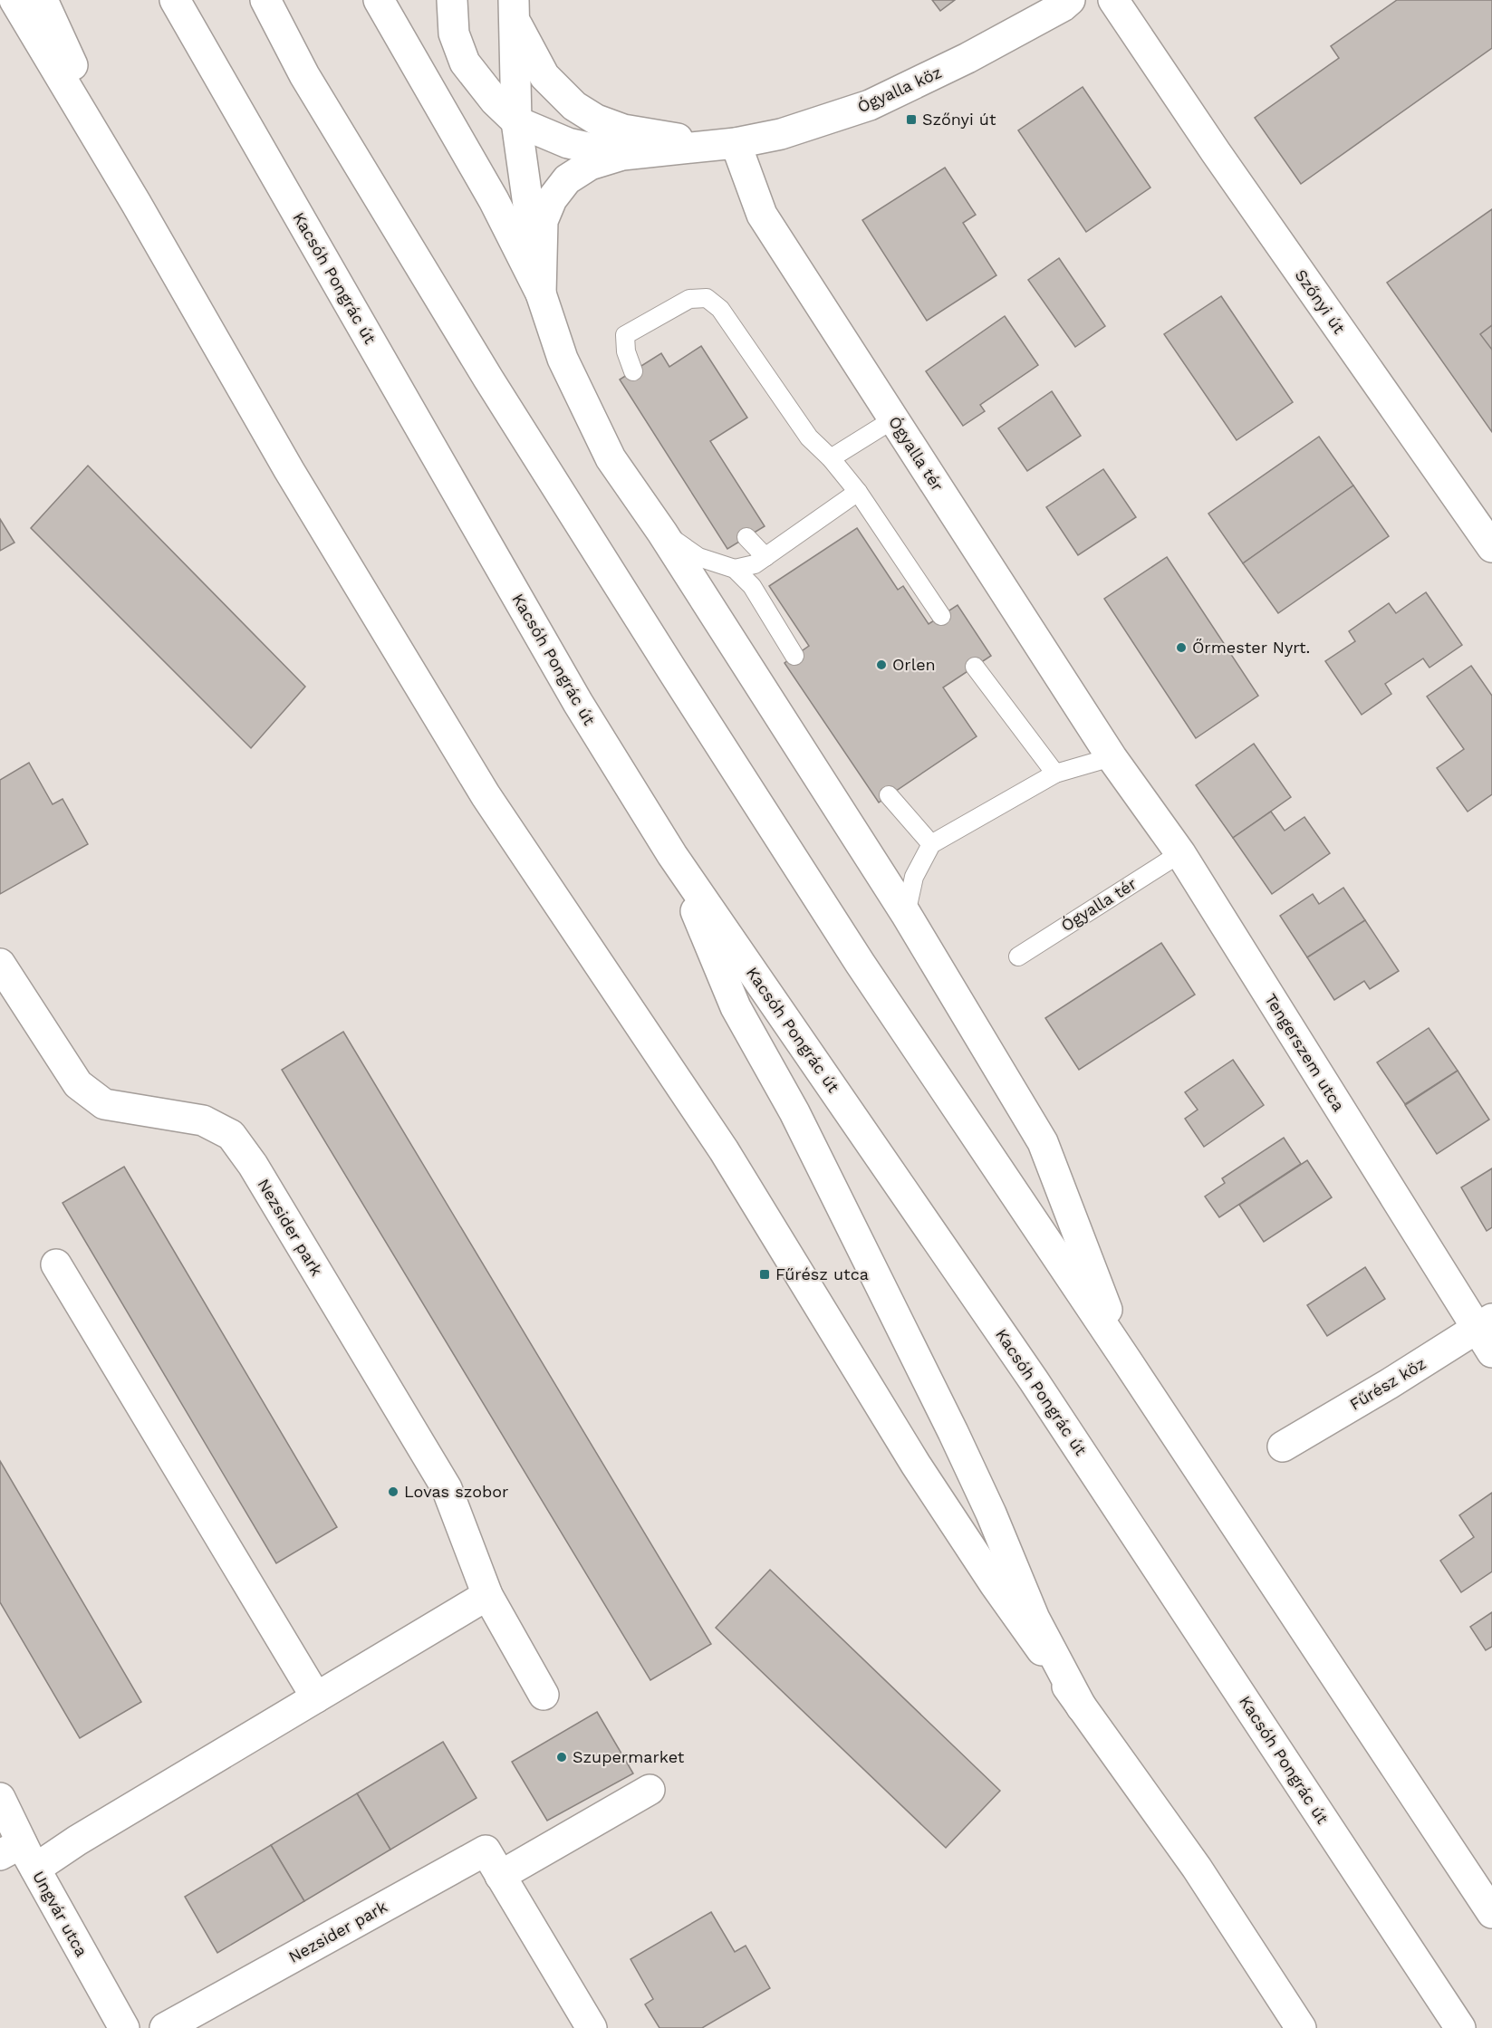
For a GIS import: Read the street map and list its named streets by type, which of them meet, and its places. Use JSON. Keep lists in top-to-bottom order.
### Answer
{
  "streets": {
    "street": [
      "Ógyalla köz",
      "Kacsóh Pongrác út",
      "Szőnyi út",
      "Ógyalla tér",
      "Tengerszem utca",
      "Nezsider park",
      "Fűrész köz",
      "Ungvár utca"
    ]
  },
  "crossings": [
    ["Ógyalla köz", "Ógyalla tér"],
    ["Ógyalla tér", "Tengerszem utca"],
    ["Tengerszem utca", "Fűrész köz"]
  ],
  "places": {
    "transit": ["Szőnyi út", "Fűrész utca"],
    "other": [
      "Őrmester Nyrt.",
      "Orlen",
      "Lovas szobor",
      "Szupermarket"
    ]
  }
}
